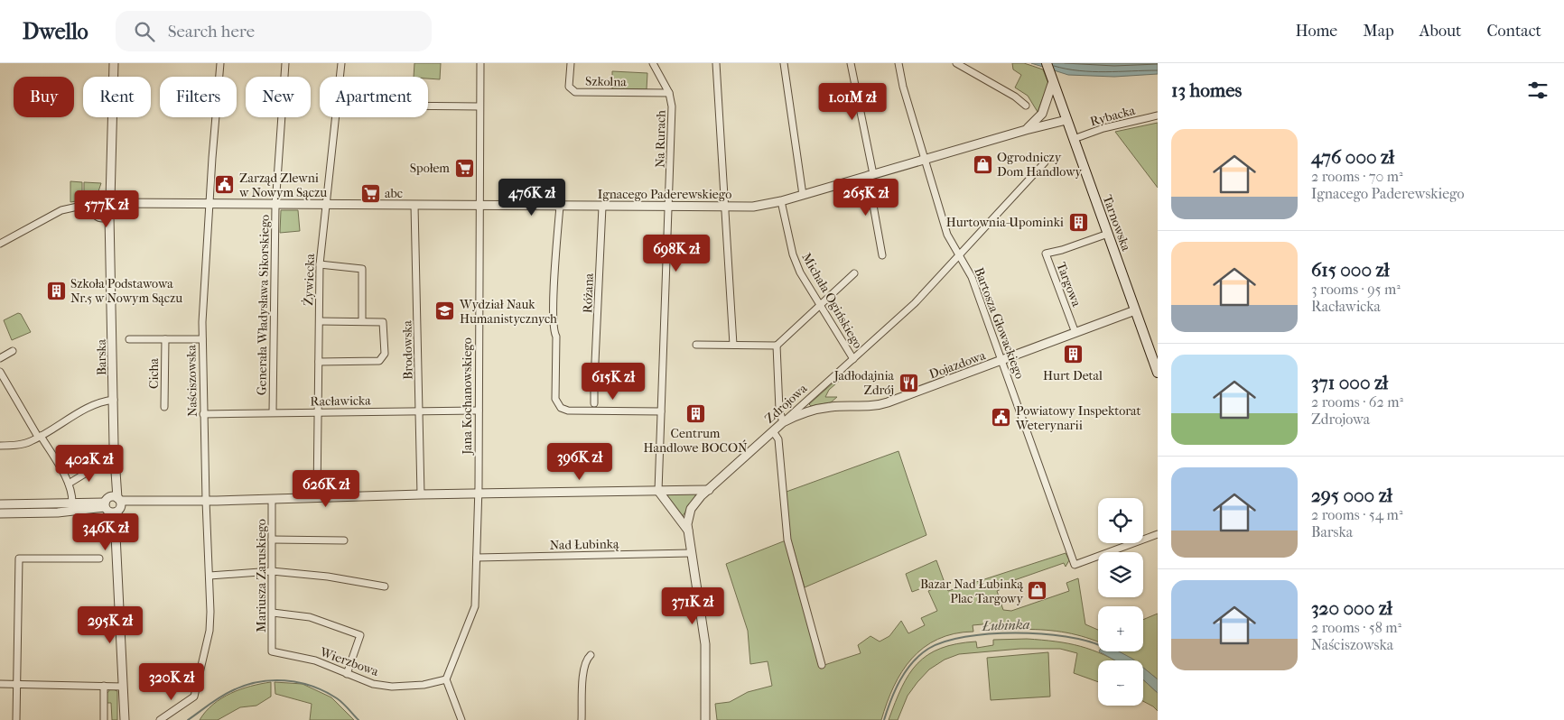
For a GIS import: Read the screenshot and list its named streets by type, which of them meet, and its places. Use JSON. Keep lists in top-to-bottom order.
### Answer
{
  "streets": {
    "main road": ["Tarnowska"],
    "street": [
      "Szkolna",
      "Rybacka",
      "Na Rurach",
      "Ignacego Paderewskiego",
      "Żywiecka",
      "Targowa",
      "Różana",
      "Michała Ogińskiego",
      "Generała Władysława Sikorskiego",
      "Bartosza Głowackiego",
      "Brodowska",
      "Barska",
      "Dojazdowa",
      "Cicha",
      "Naściszowska",
      "Jana Kochanowskiego",
      "Racławicka",
      "Zdrojowa",
      "Nad Łubinką",
      "Mariusza Zaruskiego",
      "Wierzbowa"
    ]
  },
  "crossings": [
    ["Szkolna", "Na Rurach"],
    ["Rybacka", "Tarnowska"],
    ["Na Rurach", "Ignacego Paderewskiego"],
    ["Ignacego Paderewskiego", "Tarnowska"],
    ["Ignacego Paderewskiego", "Żywiecka"],
    ["Ignacego Paderewskiego", "Różana"],
    ["Ignacego Paderewskiego", "Michała Ogińskiego"],
    ["Ignacego Paderewskiego", "Generała Władysława Sikorskiego"],
    ["Ignacego Paderewskiego", "Bartosza Głowackiego"],
    ["Ignacego Paderewskiego", "Brodowska"],
    ["Ignacego Paderewskiego", "Barska"],
    ["Ignacego Paderewskiego", "Naściszowska"],
    ["Ignacego Paderewskiego", "Jana Kochanowskiego"],
    ["Tarnowska", "Targowa"],
    ["Tarnowska", "Dojazdowa"],
    ["Żywiecka", "Racławicka"],
    ["Targowa", "Dojazdowa"],
    ["Michała Ogińskiego", "Zdrojowa"],
    ["Generała Władysława Sikorskiego", "Racławicka"],
    ["Bartosza Głowackiego", "Dojazdowa"],
    ["Bartosza Głowackiego", "Zdrojowa"],
    ["Brodowska", "Racławicka"],
    ["Dojazdowa", "Zdrojowa"],
    ["Naściszowska", "Racławicka"],
    ["Jana Kochanowskiego", "Racławicka"],
    ["Jana Kochanowskiego", "Nad Łubinką"],
    ["Jana Kochanowskiego", "Wierzbowa"],
    ["Zdrojowa", "Nad Łubinką"],
    ["Mariusza Zaruskiego", "Wierzbowa"]
  ],
  "water": ["Łubinka"],
  "places": {
    "shop": ["Ogrodniczy Dom Handlowy", "Bazar Nad Łubinką Plac Targowy"],
    "supermarket": ["Społem", "abc"],
    "public building": ["Zarząd Zlewni w Nowym Sączu", "Powiatowy Inspektorat Weterynarii"],
    "building": [
      "Hurtownia-Upominki",
      "Szkoła Podstawowa Nr.5 w Nowym Sączu",
      "Hurt Detal",
      "Centrum Handlowe BOCOŃ"
    ],
    "school or university": ["Wydział Nauk Humanistycznych"],
    "restaurant": ["Jadłodajnia Zdrój"]
  },
  "page": {
    "header": "Dwello",
    "search": "Search here",
    "nav": [
      "Home",
      "Map",
      "About",
      "Contact"
    ],
    "heading": "13 homes",
    "chip": [
      "Buy",
      "Rent",
      "Filters",
      "New",
      "Apartment"
    ],
    "price": [
      "1.01M zł",
      "476K zł",
      "265K zł",
      "577K zł",
      "698K zł",
      "615K zł",
      "396K zł",
      "402K zł",
      "626K zł",
      "346K zł",
      "371K zł",
      "295K zł",
      "320K zł"
    ],
    "list": [
      {
        "name": "476 000 zł",
        "note": "2 rooms · 70 m² · Ignacego Paderewskiego"
      },
      {
        "name": "615 000 zł",
        "note": "3 rooms · 95 m² · Racławicka"
      },
      {
        "name": "371 000 zł",
        "note": "2 rooms · 62 m² · Zdrojowa"
      },
      {
        "name": "295 000 zł",
        "note": "2 rooms · 54 m² · Barska"
      },
      {
        "name": "320 000 zł",
        "note": "2 rooms · 58 m² · Naściszowska"
      }
    ],
    "map_buttons": ["+", "−"]
  }
}
